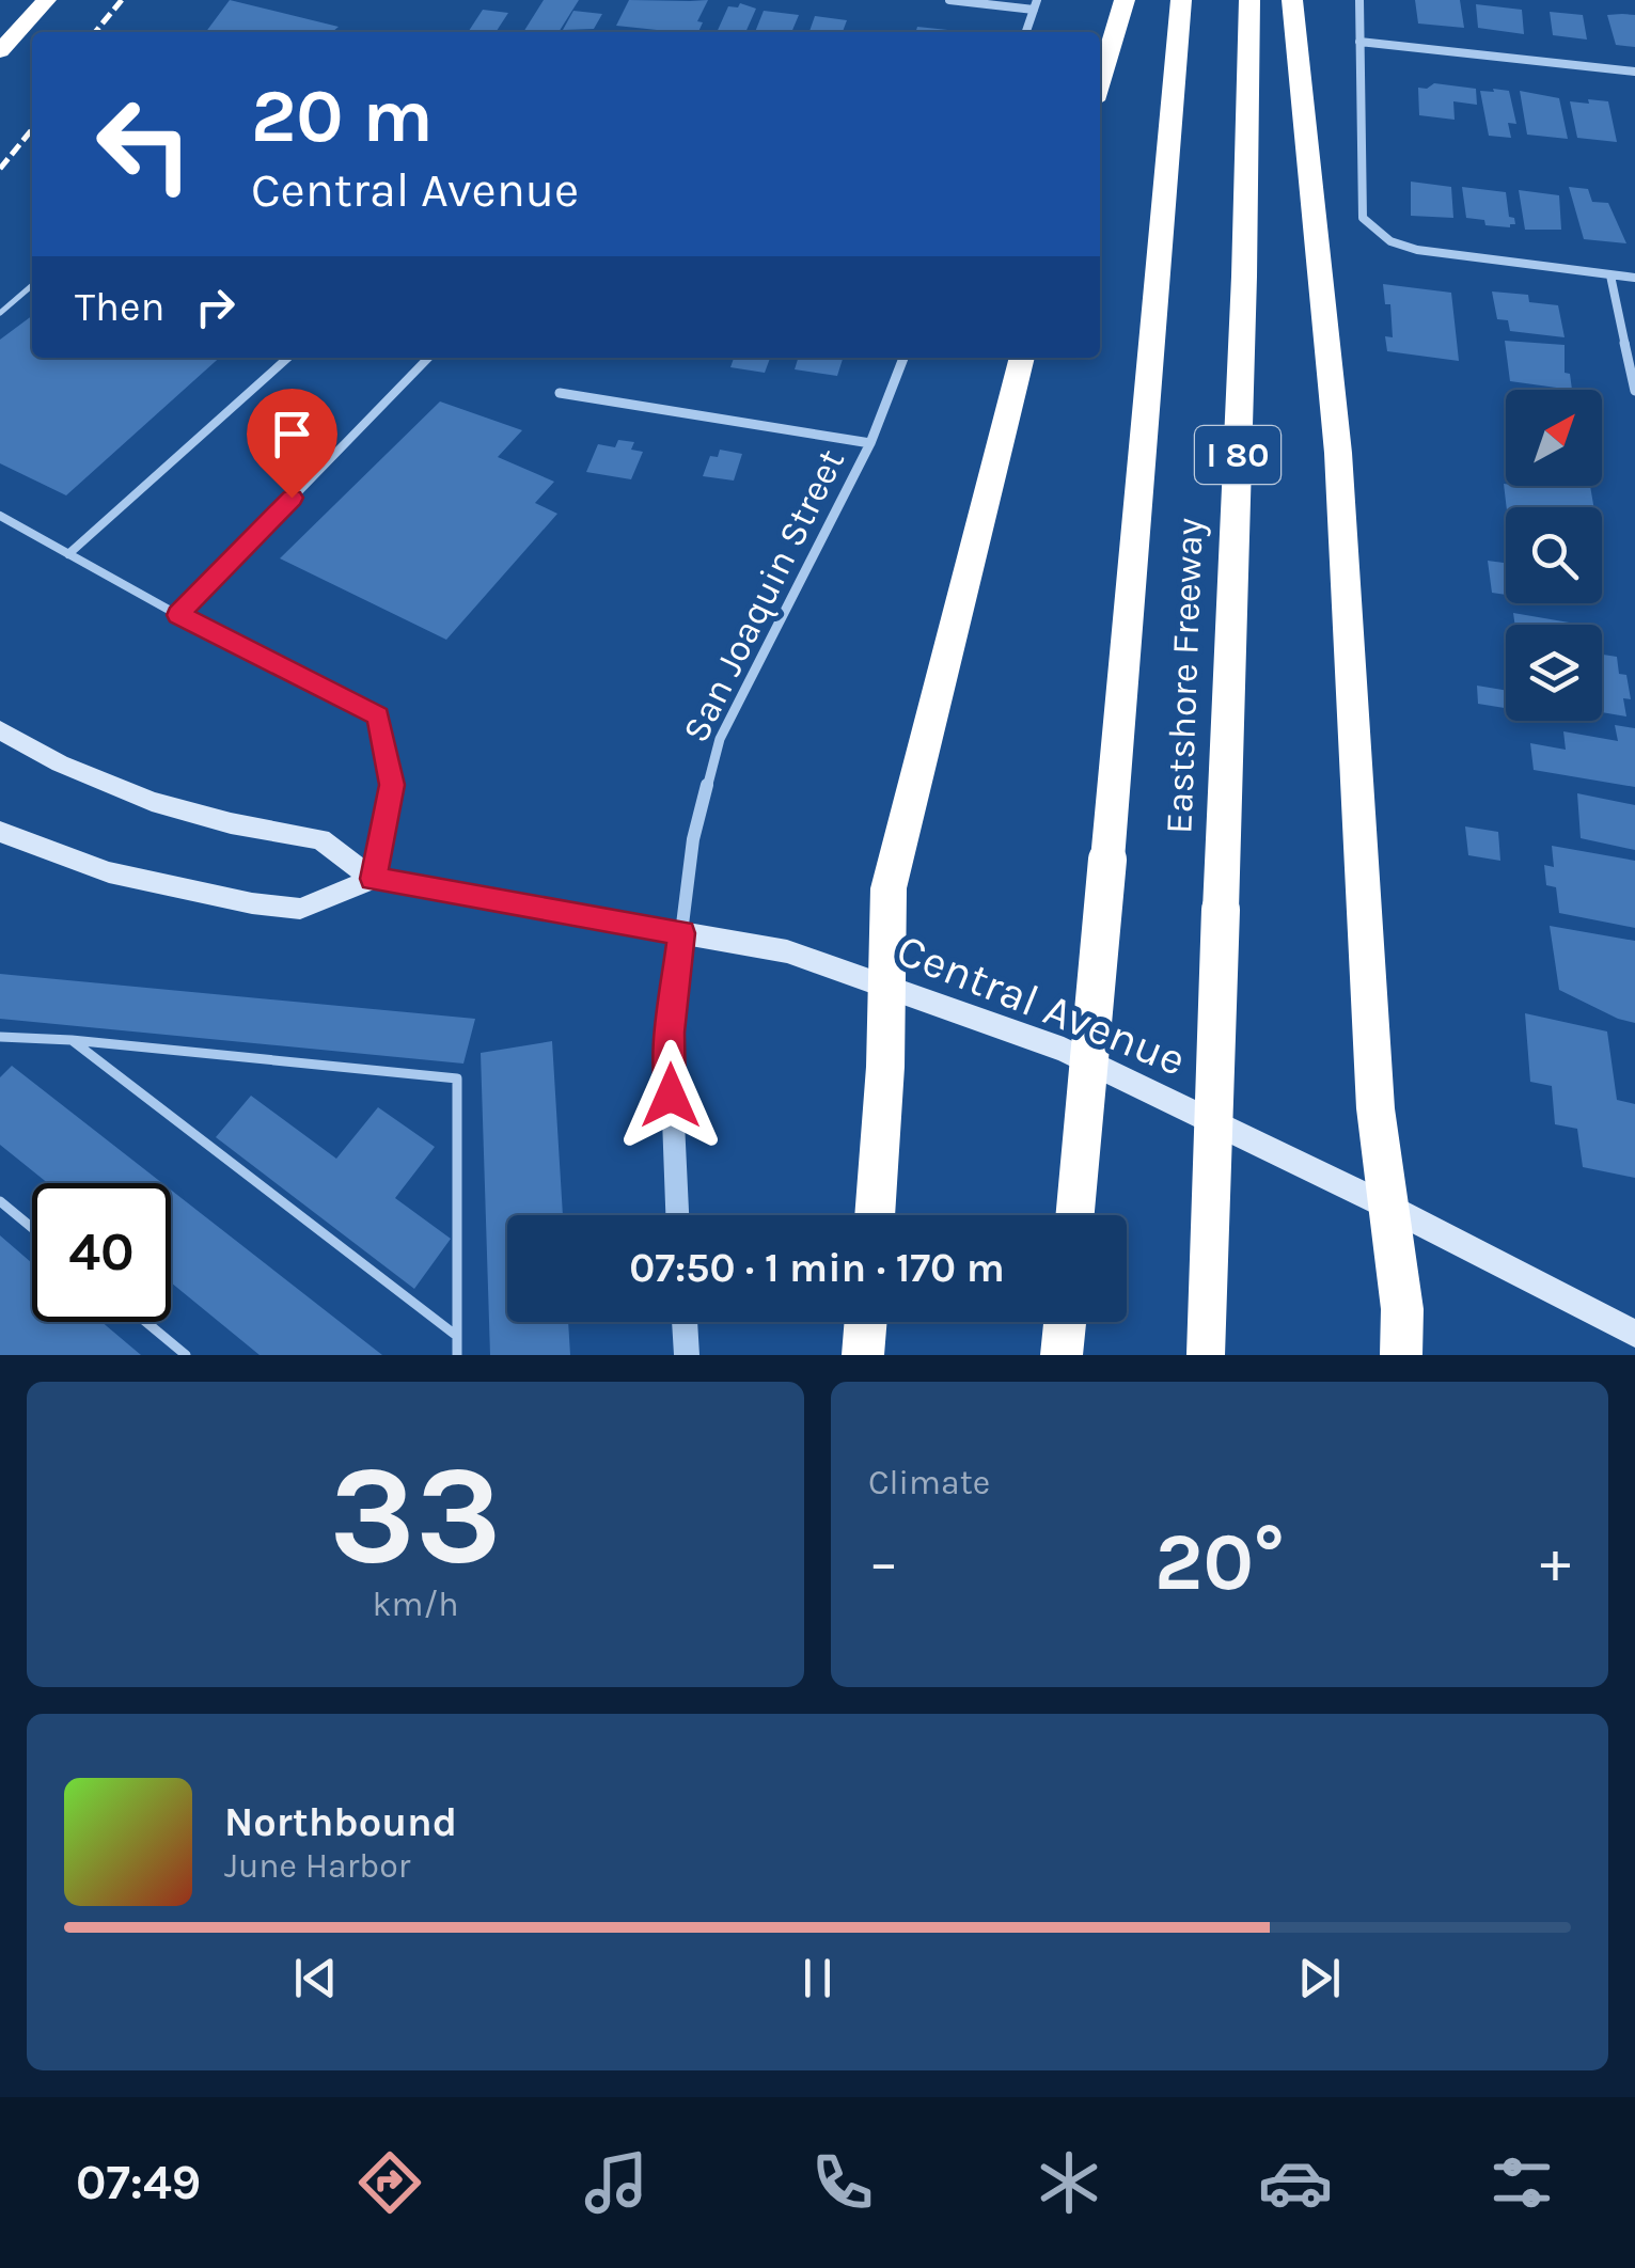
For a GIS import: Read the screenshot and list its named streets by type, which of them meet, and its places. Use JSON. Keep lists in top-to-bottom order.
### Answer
{
  "streets": {
    "highway": ["I 80", "Eastshore Freeway"],
    "main road": ["Central Avenue"],
    "street": ["San Joaquin Street"]
  },
  "crossings": [
    ["San Joaquin Street", "Central Avenue"]
  ],
  "north": "top right",
  "page": {
    "turn": ["20 m", "Central Avenue"],
    "then": "Then",
    "limit": "40",
    "trip": "07:50 · 1 min · 170 m",
    "tile": [
      ["33", "km/h"],
      "Climate"
    ],
    "heat": ["−", "20°", "+"],
    "song": ["Northbound", "June Harbor"],
    "tabs": "07:49"
  }
}
